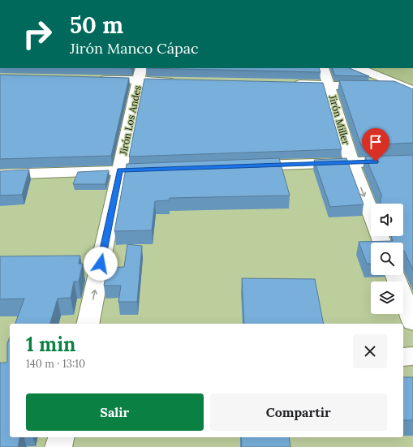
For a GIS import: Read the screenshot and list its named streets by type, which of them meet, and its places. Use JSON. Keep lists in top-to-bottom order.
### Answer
{
  "streets": {
    "street": ["Jirón Los Andes", "Jirón Miller"]
  },
  "one_way": ["Jirón Los Andes", "Jirón Miller"],
  "page": {
    "turn": ["50 m", "Jirón Manco Cápac"],
    "heading": ["1 min", "140 m · 13:10"],
    "buttons": ["Salir", "Compartir"]
  }
}
